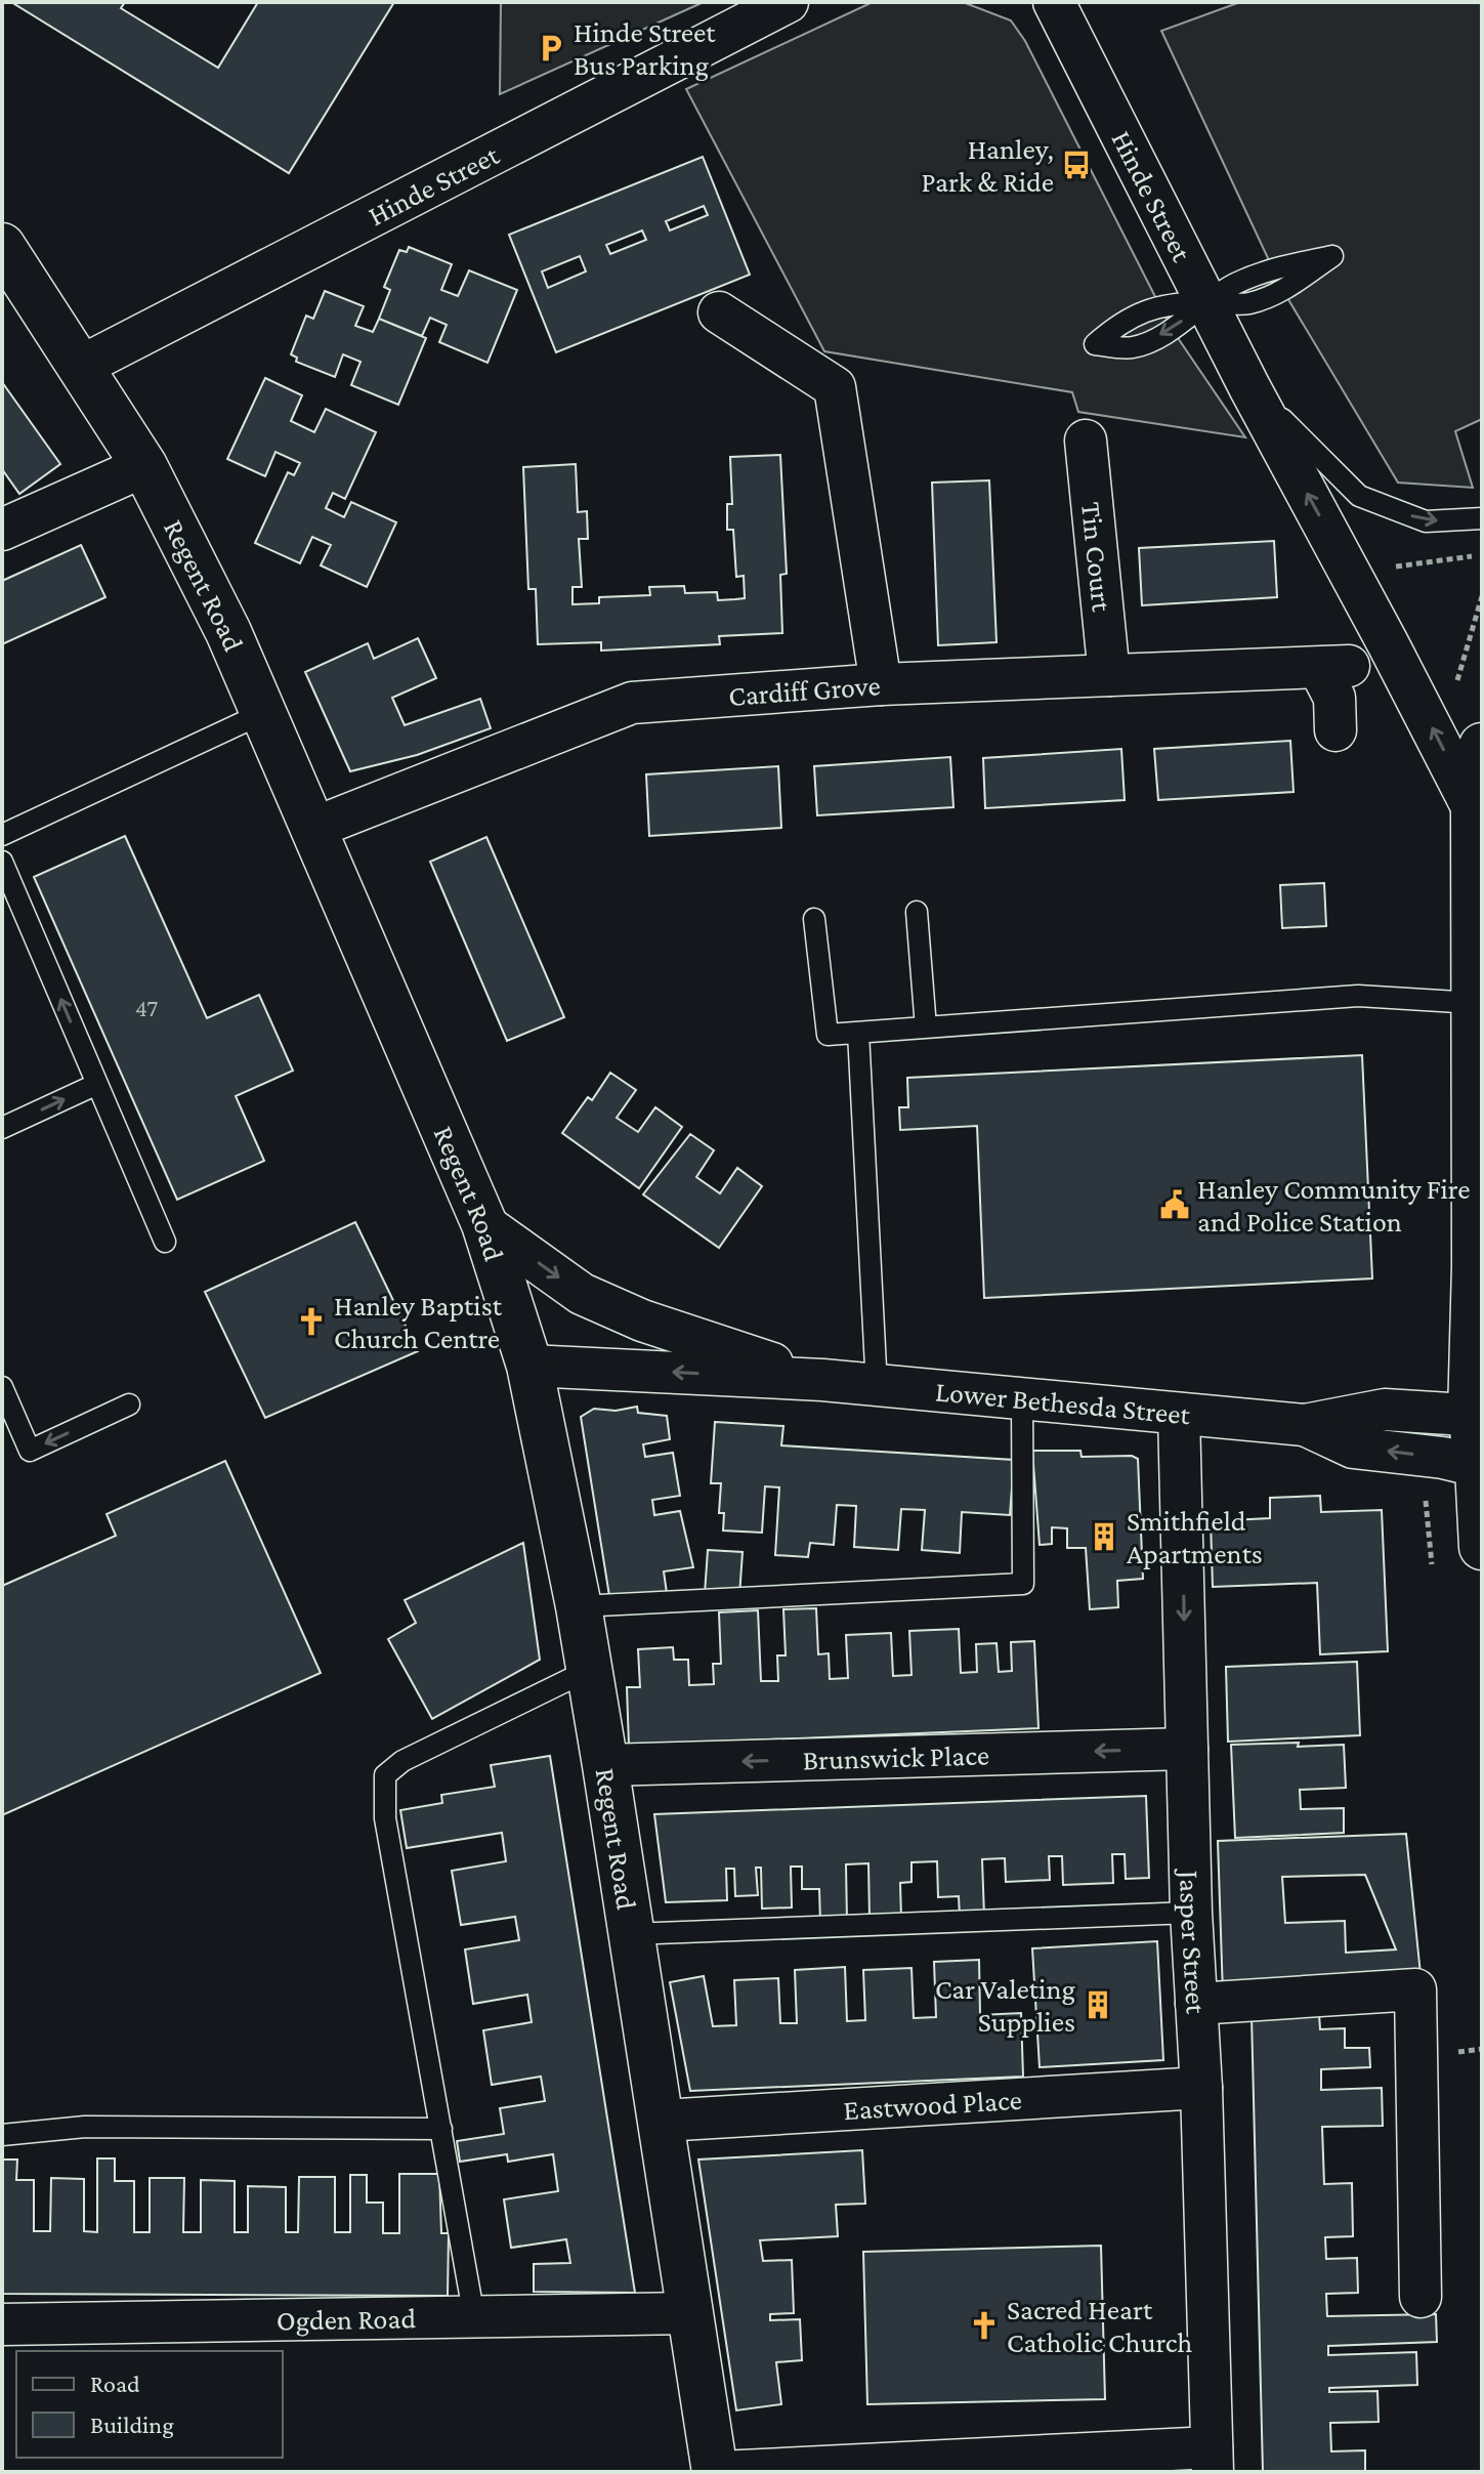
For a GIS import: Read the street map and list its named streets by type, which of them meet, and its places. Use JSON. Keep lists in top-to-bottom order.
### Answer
{
  "streets": {
    "street": [
      "Hinde Street",
      "Tin Court",
      "Regent Road",
      "Cardiff Grove",
      "Lower Bethesda Street",
      "Brunswick Place",
      "Jasper Street",
      "Eastwood Place",
      "Ogden Road"
    ]
  },
  "crossings": [
    ["Hinde Street", "Regent Road"],
    ["Tin Court", "Cardiff Grove"],
    ["Regent Road", "Cardiff Grove"],
    ["Regent Road", "Lower Bethesda Street"],
    ["Regent Road", "Brunswick Place"],
    ["Regent Road", "Eastwood Place"],
    ["Regent Road", "Ogden Road"],
    ["Lower Bethesda Street", "Jasper Street"],
    ["Brunswick Place", "Jasper Street"],
    ["Jasper Street", "Eastwood Place"]
  ],
  "one_way": ["Brunswick Place"],
  "places": {
    "parking": ["Hinde Street Bus Parking"],
    "bus stop": ["Hanley, Park & Ride"],
    "public building": ["Hanley Community Fire and Police Station"],
    "church": ["Hanley Baptist Church Centre", "Sacred Heart Catholic Church"],
    "building": ["Smithfield Apartments", "Car Valeting Supplies"]
  },
  "house_numbers": ["47"],
  "legend": ["Road", "Building"]
}
